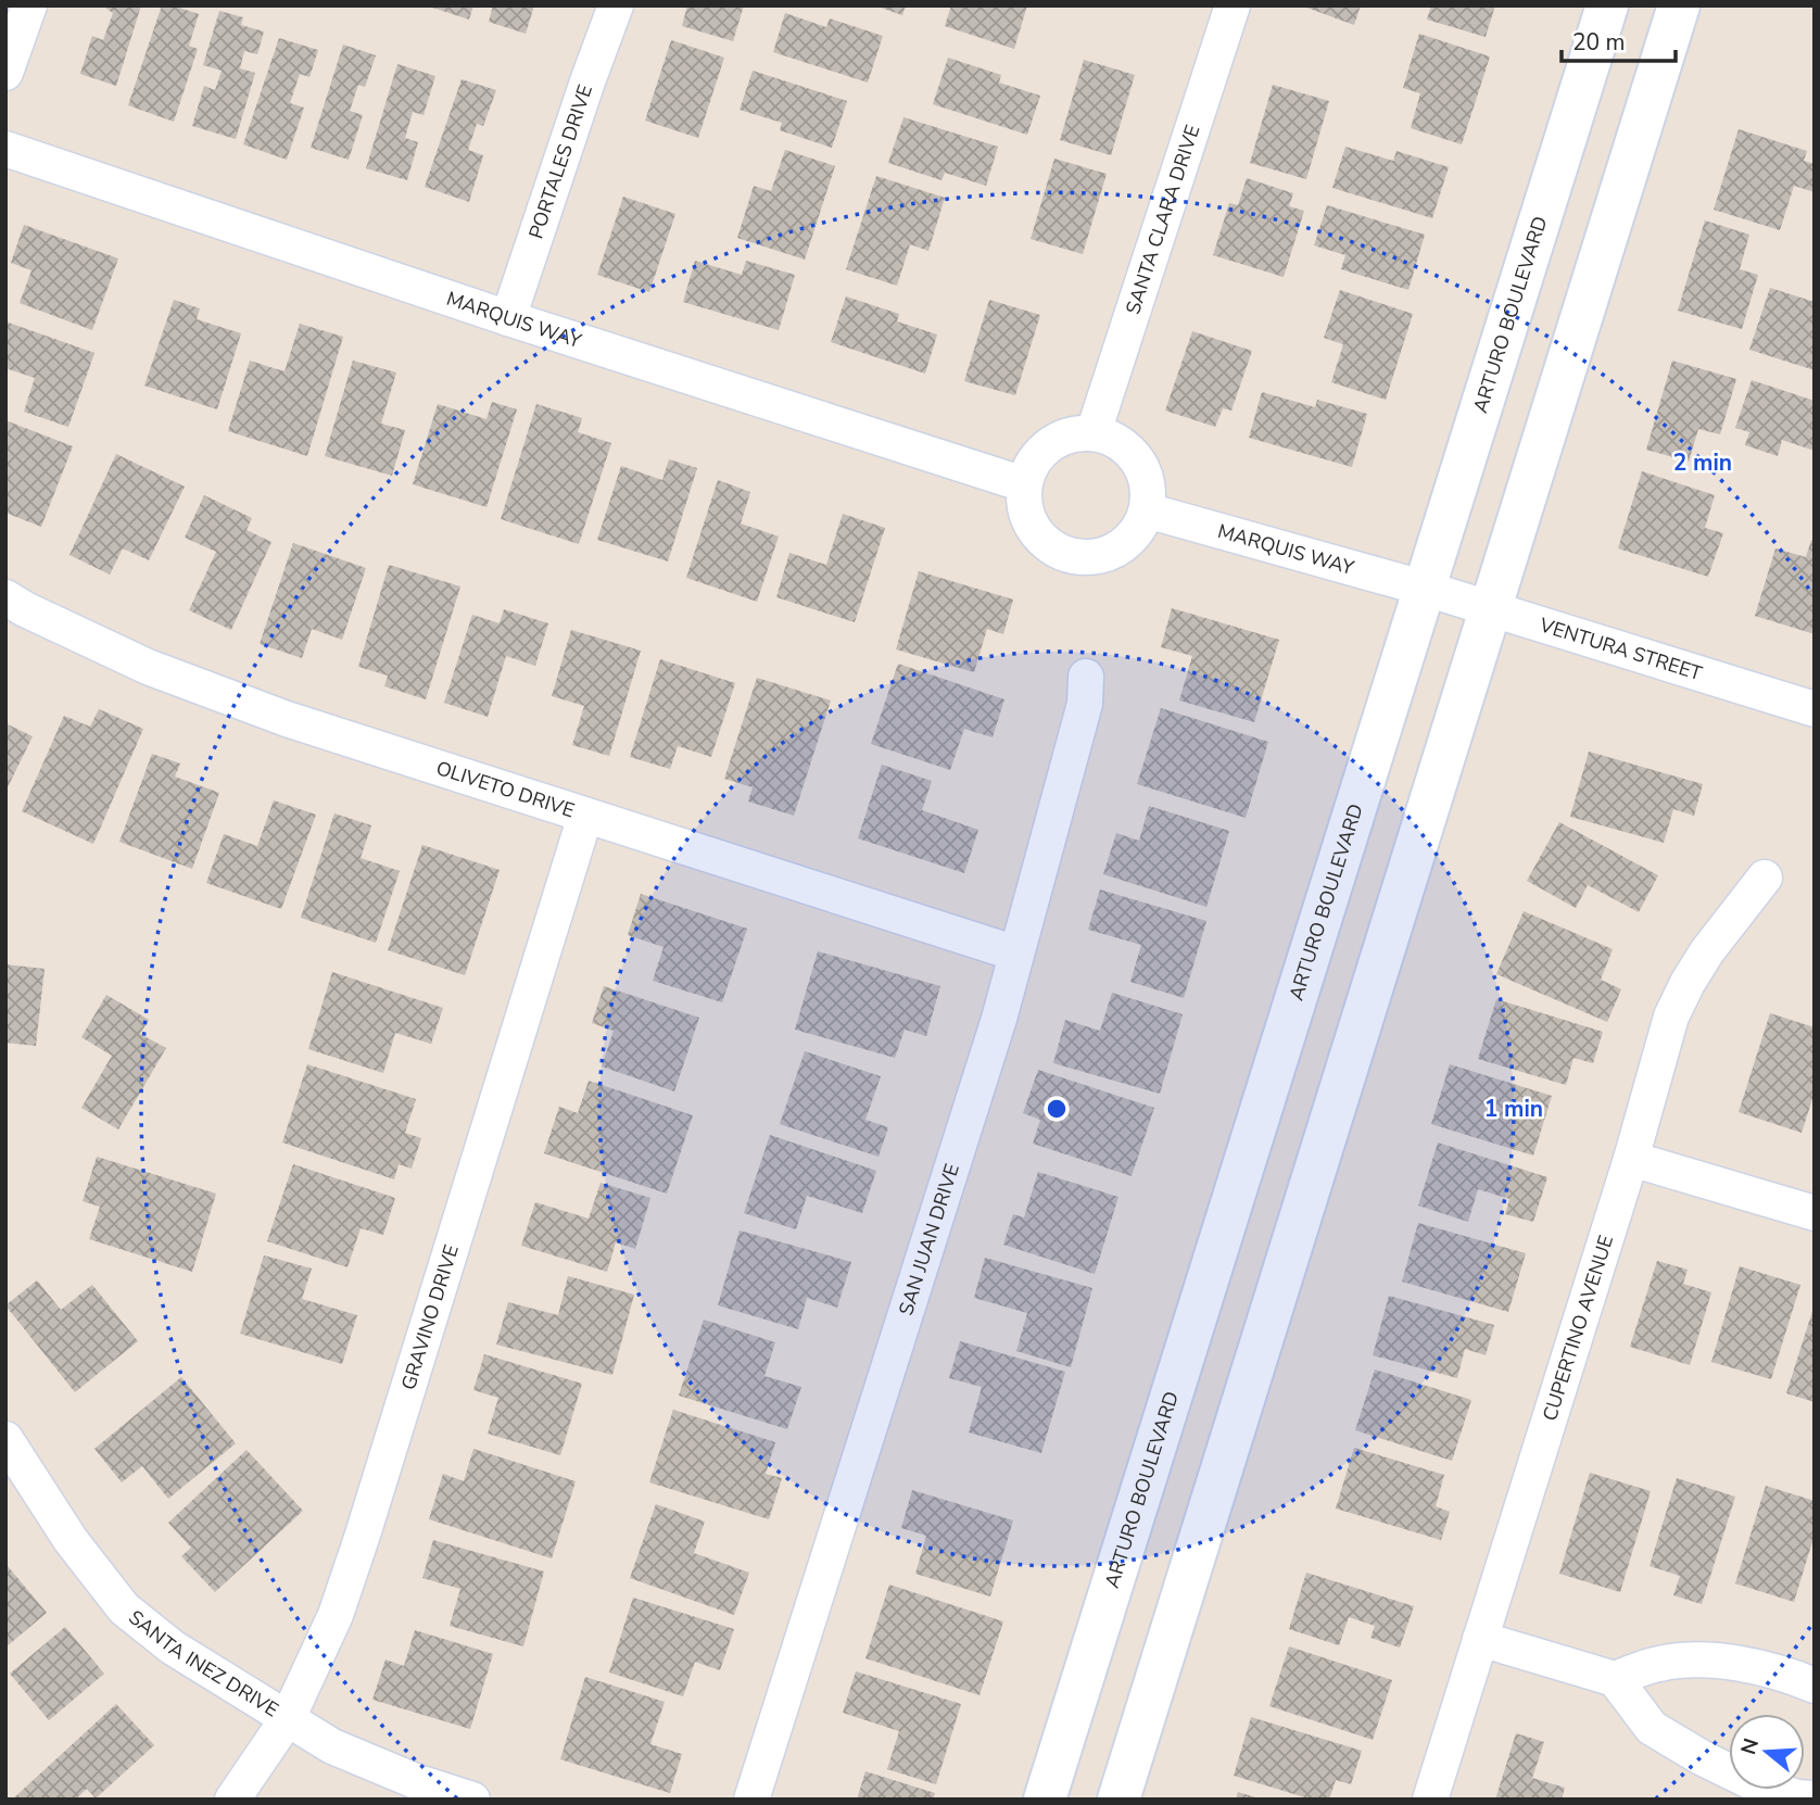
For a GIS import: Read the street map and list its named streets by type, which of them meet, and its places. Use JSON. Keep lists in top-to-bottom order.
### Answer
{
  "streets": {
    "street": [
      "PORTALES DRIVE",
      "SANTA CLARA DRIVE",
      "ARTURO BOULEVARD",
      "MARQUIS WAY",
      "VENTURA STREET",
      "OLIVETO DRIVE",
      "SAN JUAN DRIVE",
      "GRAVINO DRIVE",
      "CUPERTINO AVENUE",
      "SANTA INEZ DRIVE"
    ]
  },
  "crossings": [
    ["PORTALES DRIVE", "MARQUIS WAY"],
    ["SANTA CLARA DRIVE", "MARQUIS WAY"],
    ["ARTURO BOULEVARD", "MARQUIS WAY"],
    ["ARTURO BOULEVARD", "VENTURA STREET"],
    ["MARQUIS WAY", "VENTURA STREET"],
    ["OLIVETO DRIVE", "SAN JUAN DRIVE"],
    ["OLIVETO DRIVE", "GRAVINO DRIVE"],
    ["GRAVINO DRIVE", "SANTA INEZ DRIVE"]
  ],
  "scale_bar": "20 m",
  "north": "left",
  "rings": ["2 min", "1 min"]
}
